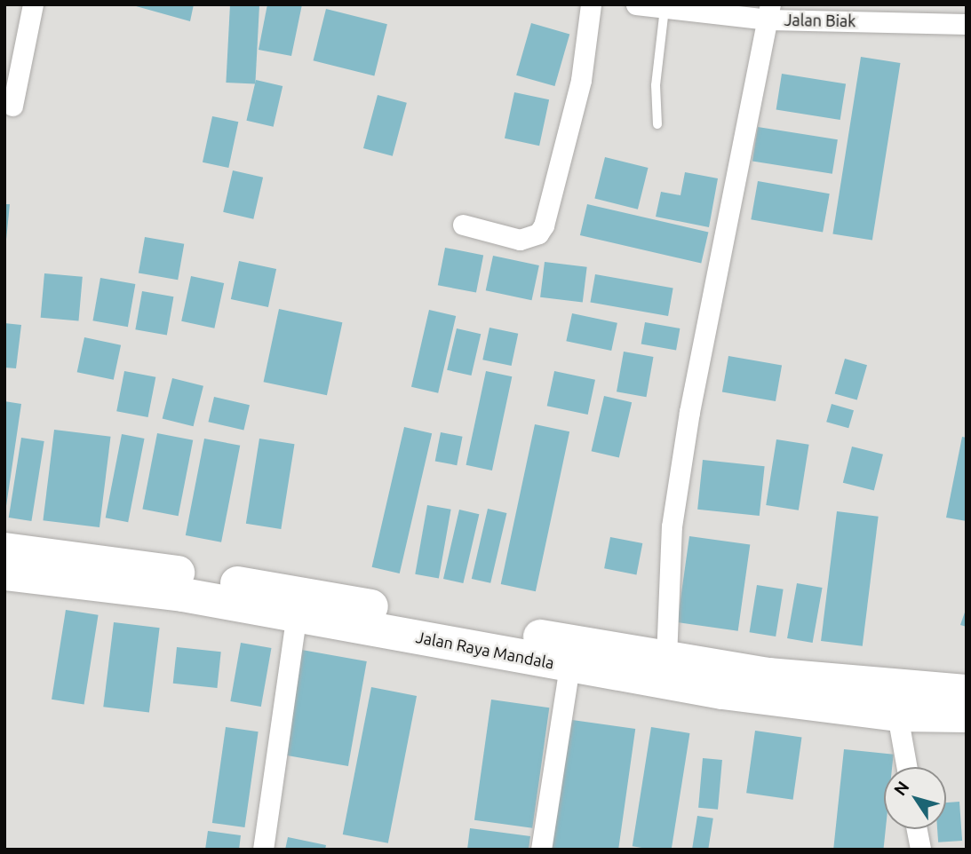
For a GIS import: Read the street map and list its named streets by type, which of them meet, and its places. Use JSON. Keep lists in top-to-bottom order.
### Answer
{
  "streets": {
    "highway": ["Jalan Raya Mandala"],
    "street": ["Jalan Biak"]
  },
  "north": "top left"
}
